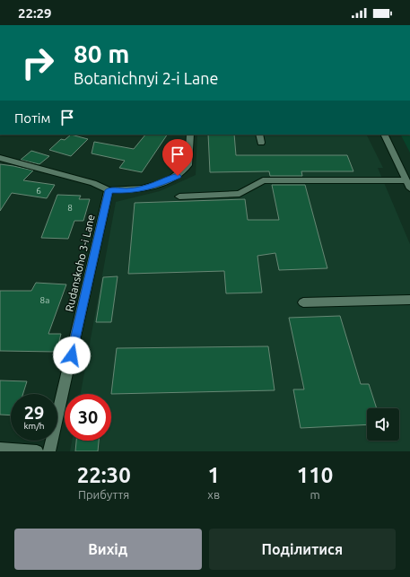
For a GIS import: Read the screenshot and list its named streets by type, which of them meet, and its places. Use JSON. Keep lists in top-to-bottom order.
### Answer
{
  "streets": {
    "street": ["Rudanskoho 3-i Lane"]
  },
  "house_numbers": ["6", "8", "8а"],
  "page": {
    "status": "22:29",
    "turn": ["80 m", "Botanichnyi 2-i Lane"],
    "then": "Потім",
    "speed": "29 km/h",
    "limit": "30",
    "eta": [
      "22:30",
      "Прибуття",
      "1",
      "хв",
      "110",
      "m"
    ],
    "buttons": ["Вихід", "Поділитися"]
  }
}
